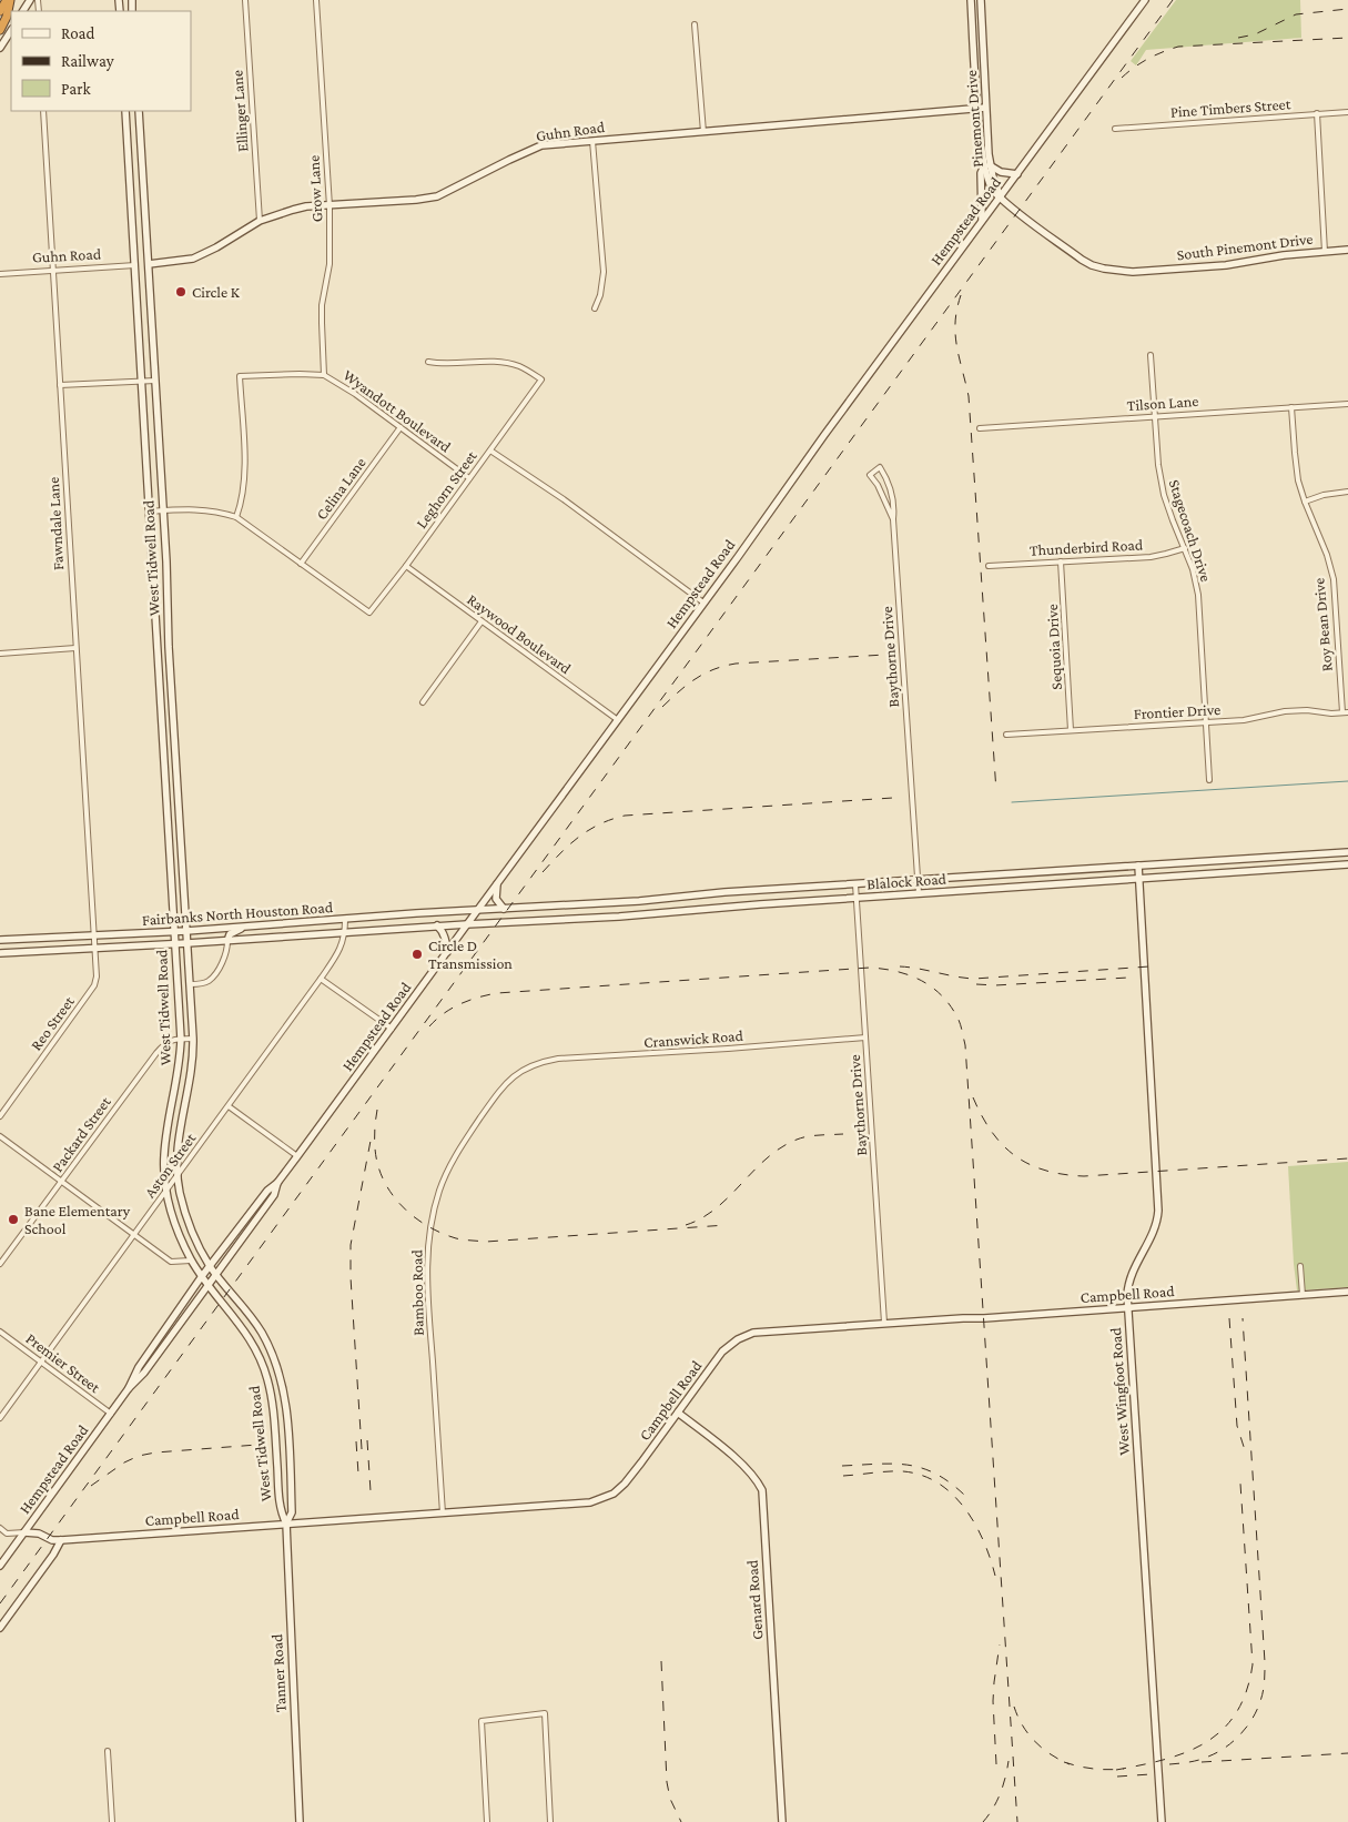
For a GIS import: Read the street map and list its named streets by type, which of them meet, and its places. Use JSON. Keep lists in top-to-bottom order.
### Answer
{
  "streets": {
    "main road": [
      "Pinemont Drive",
      "Guhn Road",
      "Hempstead Road",
      "South Pinemont Drive",
      "West Tidwell Road",
      "Blalock Road",
      "Fairbanks North Houston Road",
      "Campbell Road",
      "West Wingfoot Road",
      "Genard Road",
      "Tanner Road"
    ],
    "street": [
      "Pine Timbers Street",
      "Ellinger Lane",
      "Grow Lane",
      "Tilson Lane",
      "Wyandott Boulevard",
      "Celina Lane",
      "Leghorn Street",
      "Fawndale Lane",
      "Stagecoach Drive",
      "Thunderbird Road",
      "Roy Bean Drive",
      "Raywood Boulevard",
      "Sequoia Drive",
      "Baythorne Drive",
      "Frontier Drive",
      "Reo Street",
      "Cranswick Road",
      "Packard Street",
      "Aston Street",
      "Bamboo Road",
      "Premier Street"
    ]
  },
  "crossings": [
    ["Ellinger Lane", "Guhn Road"],
    ["Pinemont Drive", "Guhn Road"],
    ["Pinemont Drive", "Hempstead Road"],
    ["Pinemont Drive", "South Pinemont Drive"],
    ["Guhn Road", "Grow Lane"],
    ["Guhn Road", "Fawndale Lane"],
    ["Guhn Road", "West Tidwell Road"],
    ["Grow Lane", "Wyandott Boulevard"],
    ["Hempstead Road", "South Pinemont Drive"],
    ["Hempstead Road", "West Tidwell Road"],
    ["Hempstead Road", "Raywood Boulevard"],
    ["Hempstead Road", "Blalock Road"],
    ["Hempstead Road", "Fairbanks North Houston Road"],
    ["Hempstead Road", "Campbell Road"],
    ["Hempstead Road", "Premier Street"],
    ["Tilson Lane", "Stagecoach Drive"],
    ["Tilson Lane", "Roy Bean Drive"],
    ["Wyandott Boulevard", "Celina Lane"],
    ["Wyandott Boulevard", "Leghorn Street"],
    ["Celina Lane", "Leghorn Street"],
    ["Leghorn Street", "Raywood Boulevard"],
    ["Fawndale Lane", "Fairbanks North Houston Road"],
    ["Fawndale Lane", "Reo Street"],
    ["Stagecoach Drive", "Thunderbird Road"],
    ["Stagecoach Drive", "Frontier Drive"],
    ["Thunderbird Road", "Sequoia Drive"],
    ["West Tidwell Road", "Fairbanks North Houston Road"],
    ["West Tidwell Road", "Packard Street"],
    ["West Tidwell Road", "Aston Street"],
    ["West Tidwell Road", "Campbell Road"],
    ["West Tidwell Road", "Tanner Road"],
    ["Roy Bean Drive", "Frontier Drive"],
    ["Sequoia Drive", "Frontier Drive"],
    ["Baythorne Drive", "Blalock Road"],
    ["Baythorne Drive", "Cranswick Road"],
    ["Baythorne Drive", "Campbell Road"],
    ["Blalock Road", "Fairbanks North Houston Road"],
    ["Blalock Road", "West Wingfoot Road"],
    ["Fairbanks North Houston Road", "Reo Street"],
    ["Fairbanks North Houston Road", "Aston Street"],
    ["Cranswick Road", "Bamboo Road"],
    ["Aston Street", "Premier Street"],
    ["Bamboo Road", "Campbell Road"],
    ["Campbell Road", "West Wingfoot Road"],
    ["Campbell Road", "Genard Road"],
    ["Campbell Road", "Tanner Road"]
  ],
  "places": ["Circle K", "Circle D Transmission", "Bane Elementary School"],
  "legend": ["Road", "Railway", "Park"]
}
